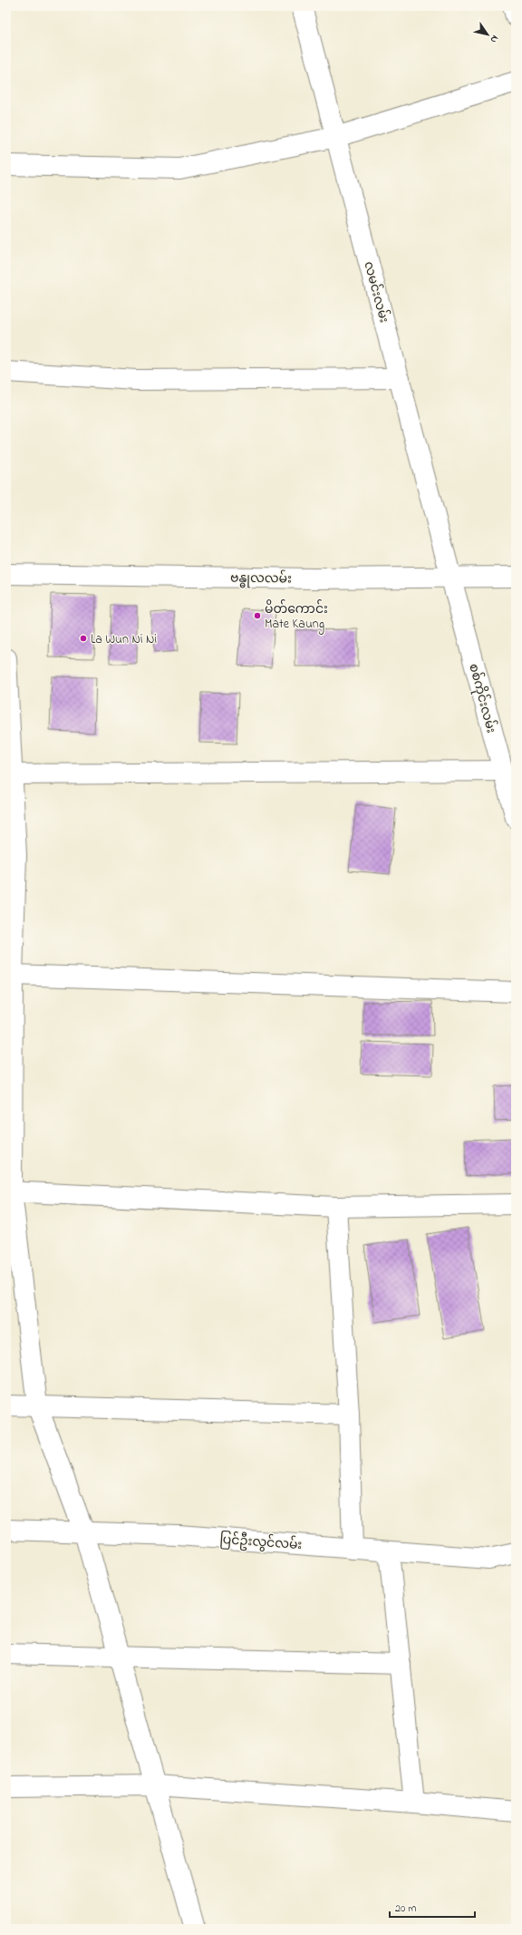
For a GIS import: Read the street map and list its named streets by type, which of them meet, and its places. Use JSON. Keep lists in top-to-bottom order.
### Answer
{
  "streets": {
    "street": [
      "လမင်းလမ်း",
      "ဗန္ဓုလလမ်း",
      "စစ်ကိုင်းလမ်း",
      "ပြင်ဦးလွင်လမ်း"
    ]
  },
  "crossings": [
    ["လမင်းလမ်း", "ဗန္ဓုလလမ်း"],
    ["လမင်းလမ်း", "စစ်ကိုင်းလမ်း"],
    ["ဗန္ဓုလလမ်း", "စစ်ကိုင်းလမ်း"]
  ],
  "places": ["မိတ်ကောင်း Mate Kaung", "La Wun Ni Ni"],
  "scale_bar": "20 m",
  "north": "bottom right"
}
